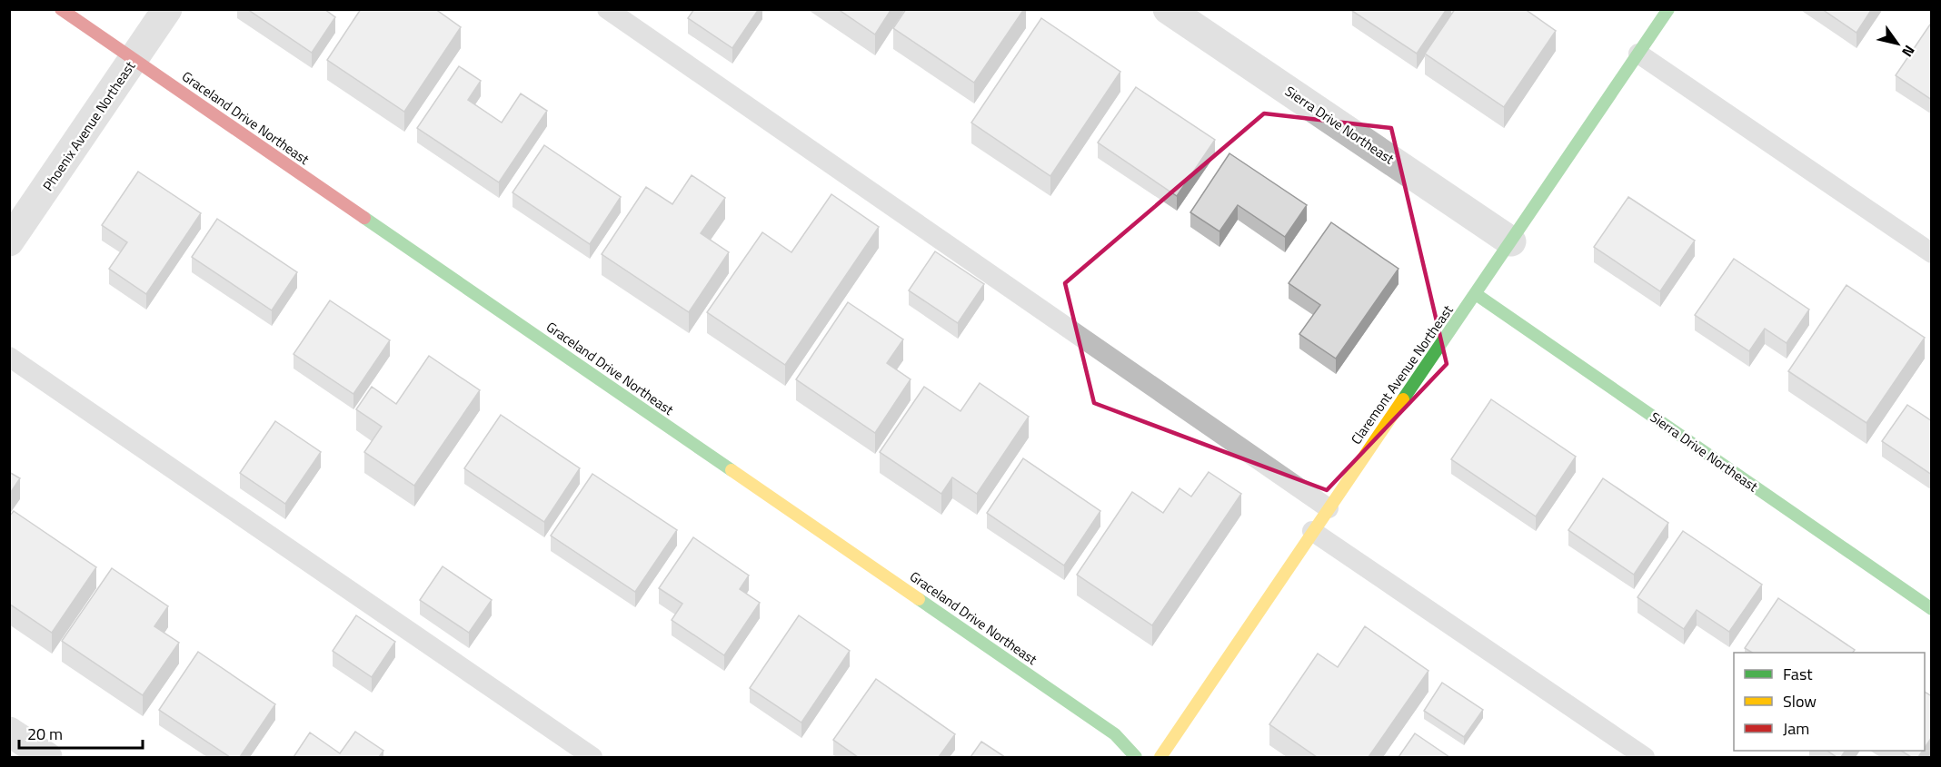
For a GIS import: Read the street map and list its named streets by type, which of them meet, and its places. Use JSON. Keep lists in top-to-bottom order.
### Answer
{
  "streets": {
    "street": [
      "Graceland Drive Northeast",
      "Sierra Drive Northeast",
      "Phoenix Avenue Northeast",
      "Claremont Avenue Northeast"
    ]
  },
  "crossings": [
    ["Graceland Drive Northeast", "Phoenix Avenue Northeast"],
    ["Sierra Drive Northeast", "Claremont Avenue Northeast"]
  ],
  "legend": ["Fast", "Slow", "Jam"],
  "scale_bar": "20 m",
  "north": "bottom right"
}
